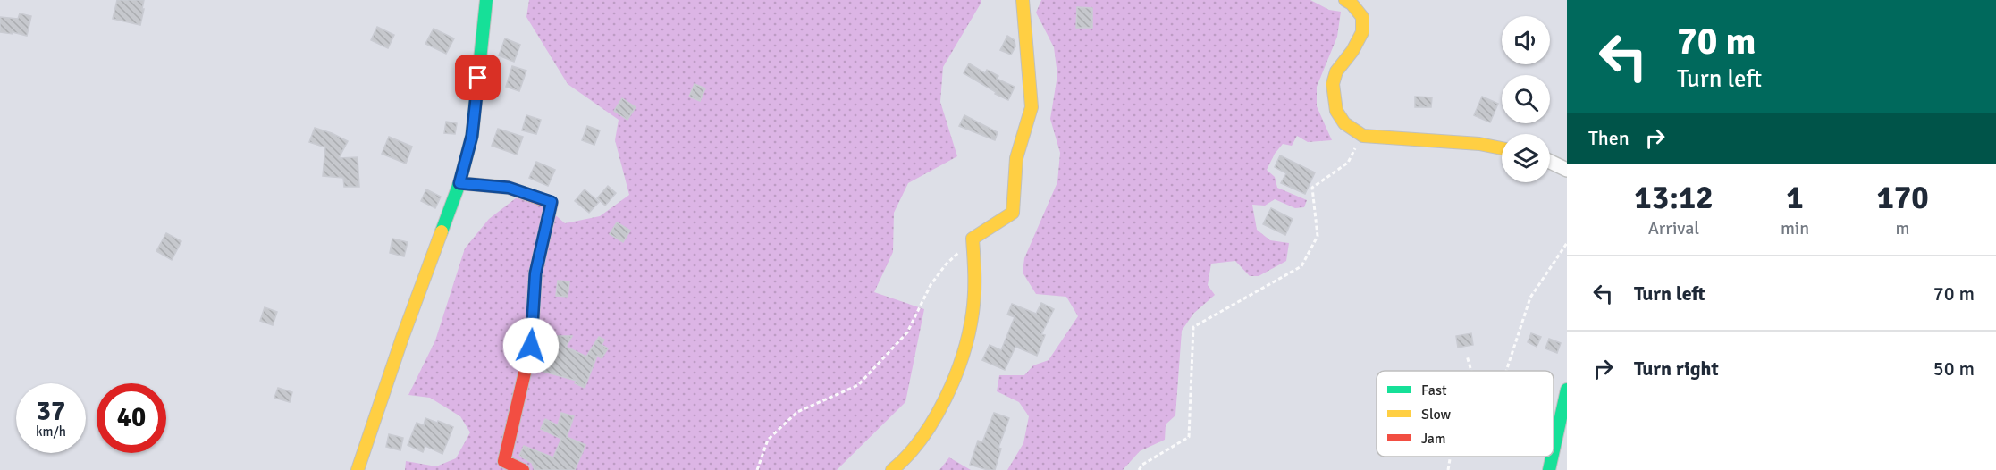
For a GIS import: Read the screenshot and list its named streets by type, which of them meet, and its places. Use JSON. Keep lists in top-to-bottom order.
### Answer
{
  "legend": ["Fast", "Slow", "Jam"],
  "page": {
    "turn": ["70 m", "Turn left"],
    "then": "Then",
    "eta": [
      "13:12",
      "Arrival",
      "1",
      "min",
      "170",
      "m"
    ],
    "list": [
      {
        "name": "Turn left",
        "value": "70 m"
      },
      {
        "name": "Turn right",
        "value": "50 m"
      }
    ],
    "speed": "37 km/h",
    "limit": "40"
  }
}
